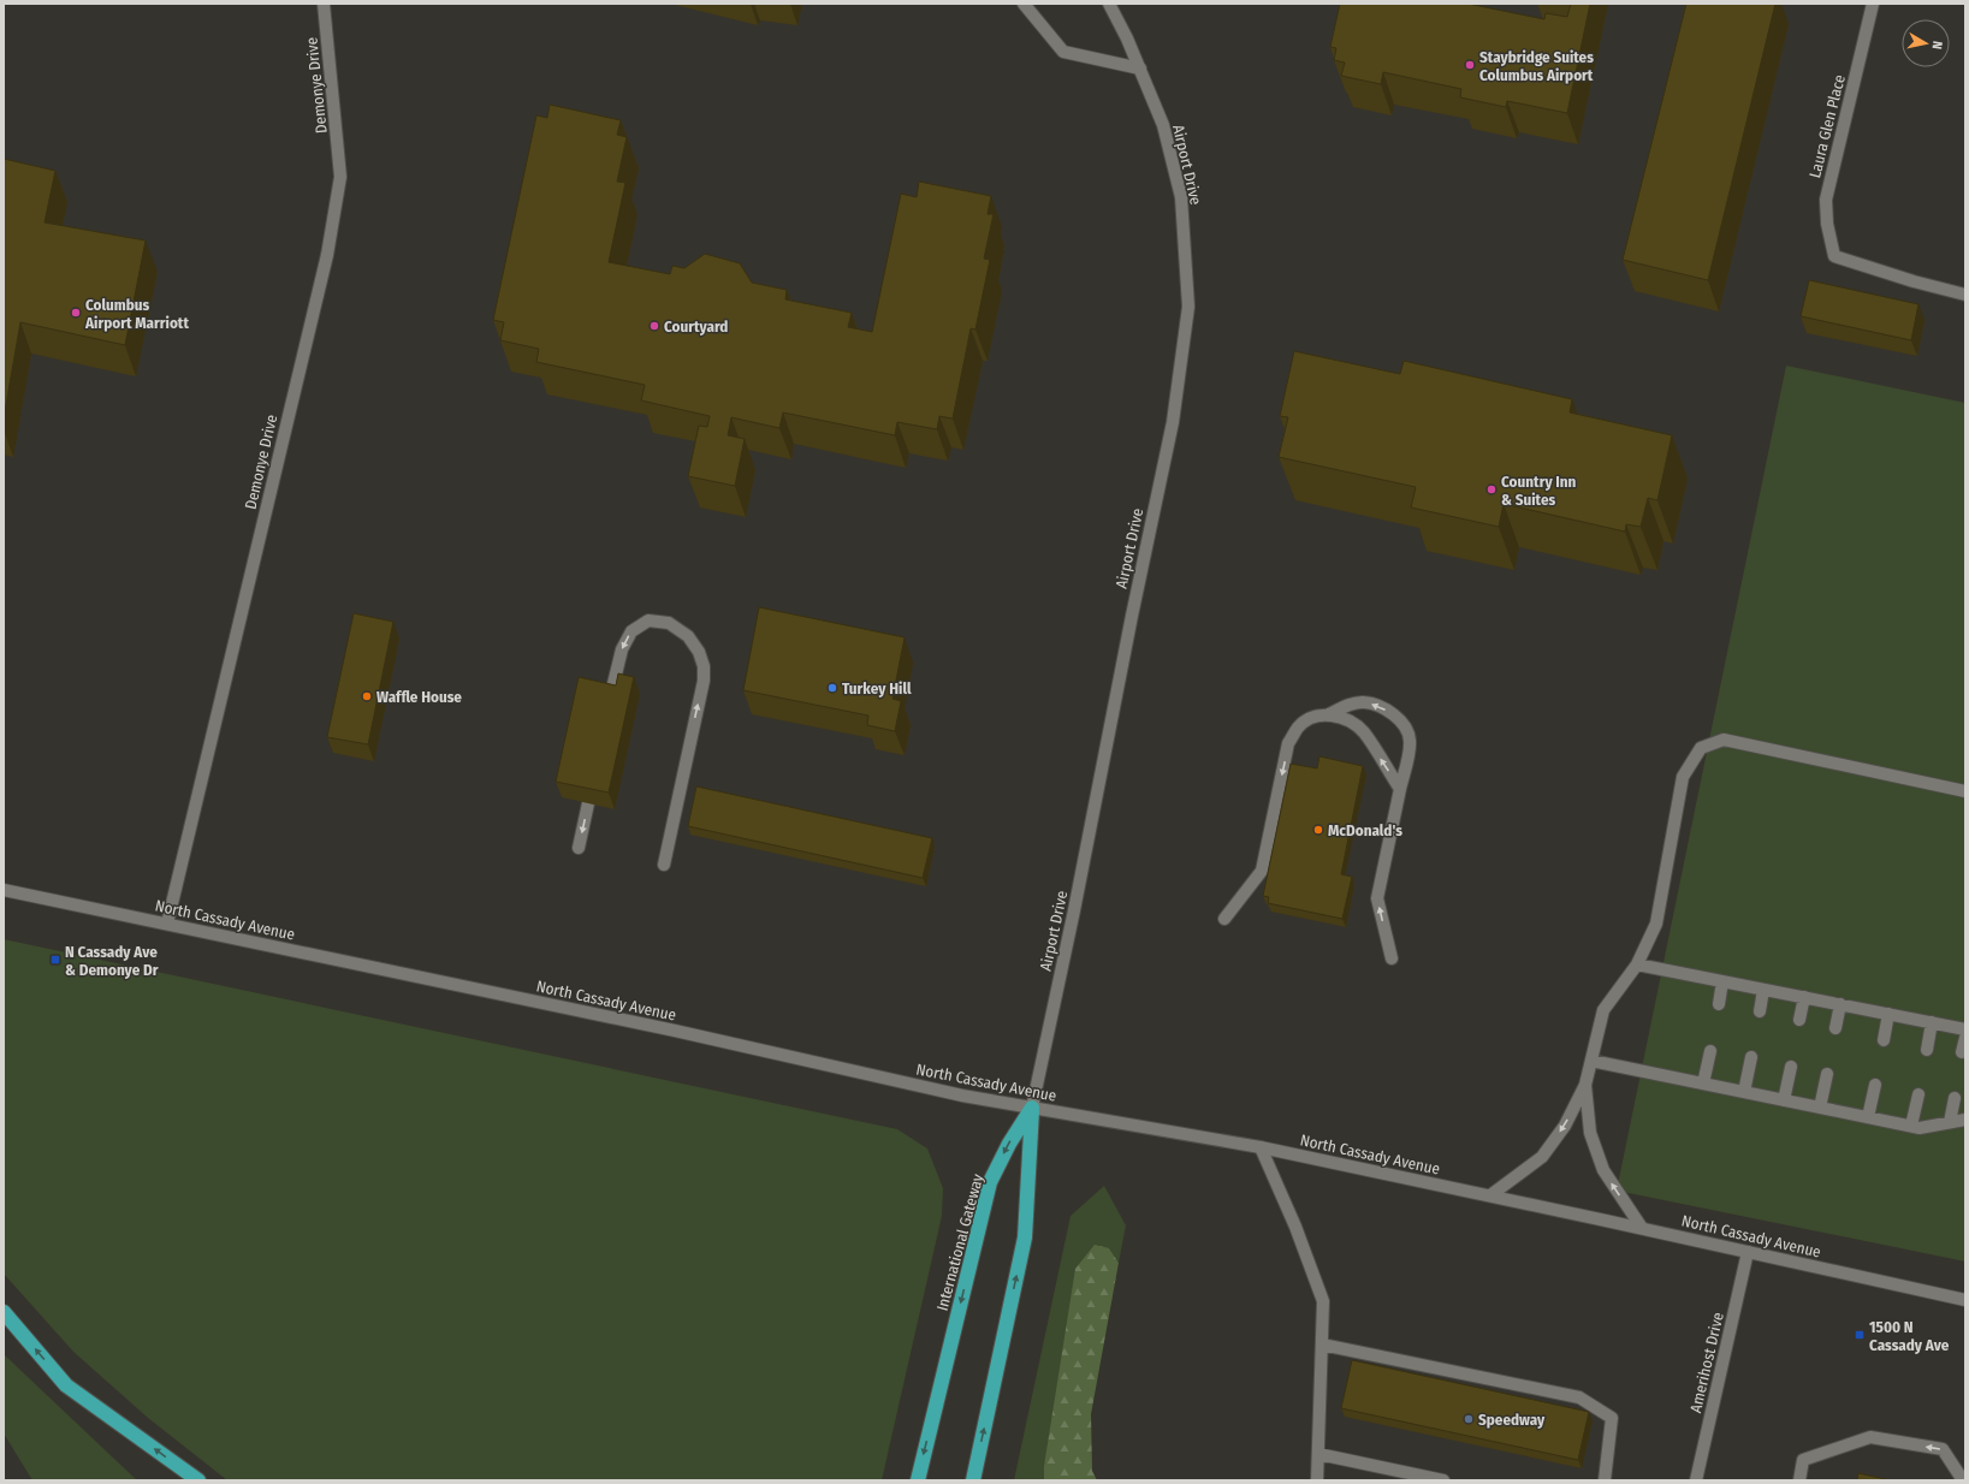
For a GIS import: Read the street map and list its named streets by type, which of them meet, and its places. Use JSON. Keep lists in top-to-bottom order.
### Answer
{
  "streets": {
    "highway": ["International Gateway"],
    "main road": [
      "Demonye Drive",
      "Laura Glen Place",
      "Airport Drive",
      "North Cassady Avenue",
      "Amerihost Drive"
    ]
  },
  "crossings": [
    ["Demonye Drive", "North Cassady Avenue"],
    ["Airport Drive", "North Cassady Avenue"],
    ["Airport Drive", "International Gateway"],
    ["North Cassady Avenue", "International Gateway"],
    ["North Cassady Avenue", "Amerihost Drive"]
  ],
  "places": {
    "other": [
      "Staybridge Suites Columbus Airport",
      "Columbus Airport Marriott",
      "Courtyard",
      "Country Inn & Suites",
      "Turkey Hill",
      "Waffle House",
      "McDonald's",
      "Speedway"
    ],
    "transit": ["N Cassady Ave & Demonye Dr", "1500 N Cassady Ave"]
  },
  "north": "right"
}
